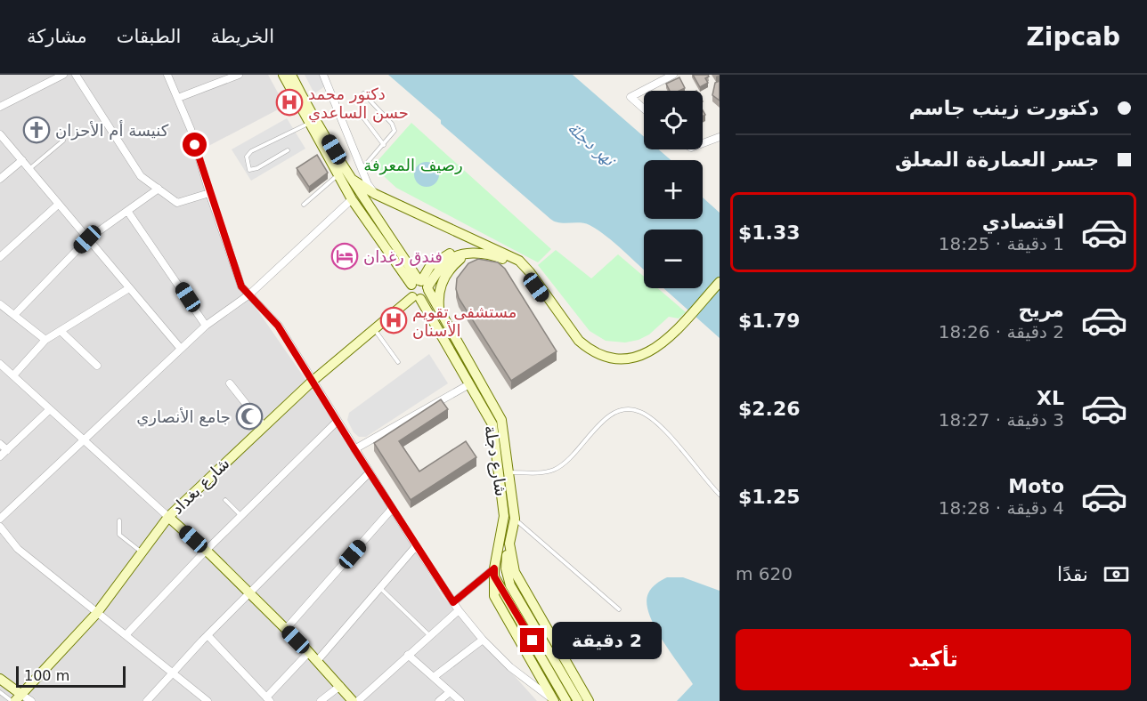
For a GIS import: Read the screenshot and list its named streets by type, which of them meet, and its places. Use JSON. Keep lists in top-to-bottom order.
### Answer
{
  "streets": {
    "main road": ["شارع دجلة", "شارع بغداد"]
  },
  "crossings": [
    ["شارع دجلة", "شارع بغداد"]
  ],
  "water": ["نهر دجلة"],
  "parks": ["رصيف المعرفة"],
  "places": {
    "hospital": ["دكتور محمد حسن الساعدي", "مستشفى تقويم الأسنان"],
    "church": ["كنيسة أم الأحزان"],
    "hotel": ["فندق رغدان"],
    "mosque": ["جامع الأنصاري"]
  },
  "scale_bar": "100 m",
  "page": {
    "header": "Zipcab",
    "nav": ["الخريطة", "الطبقات", "مشاركة"],
    "banner": ["دكتورت زينب جاسم", "جسر العمارةة المعلق"],
    "map_buttons": ["+", "−"],
    "list": [
      {
        "name": "اقتصادي",
        "note": "1 دقيقة · 18:25",
        "value": "$1.33"
      },
      {
        "name": "مريح",
        "note": "2 دقيقة · 18:26",
        "value": "$1.79"
      },
      {
        "name": "XL",
        "note": "3 دقيقة · 18:27",
        "value": "$2.26"
      },
      {
        "name": "Moto",
        "note": "4 دقيقة · 18:28",
        "value": "$1.25"
      }
    ],
    "pay": ["نقدًا", "620 m"],
    "buttons": "تأكيد",
    "bubble": "2 دقيقة",
    "scale": "100 m"
  }
}
